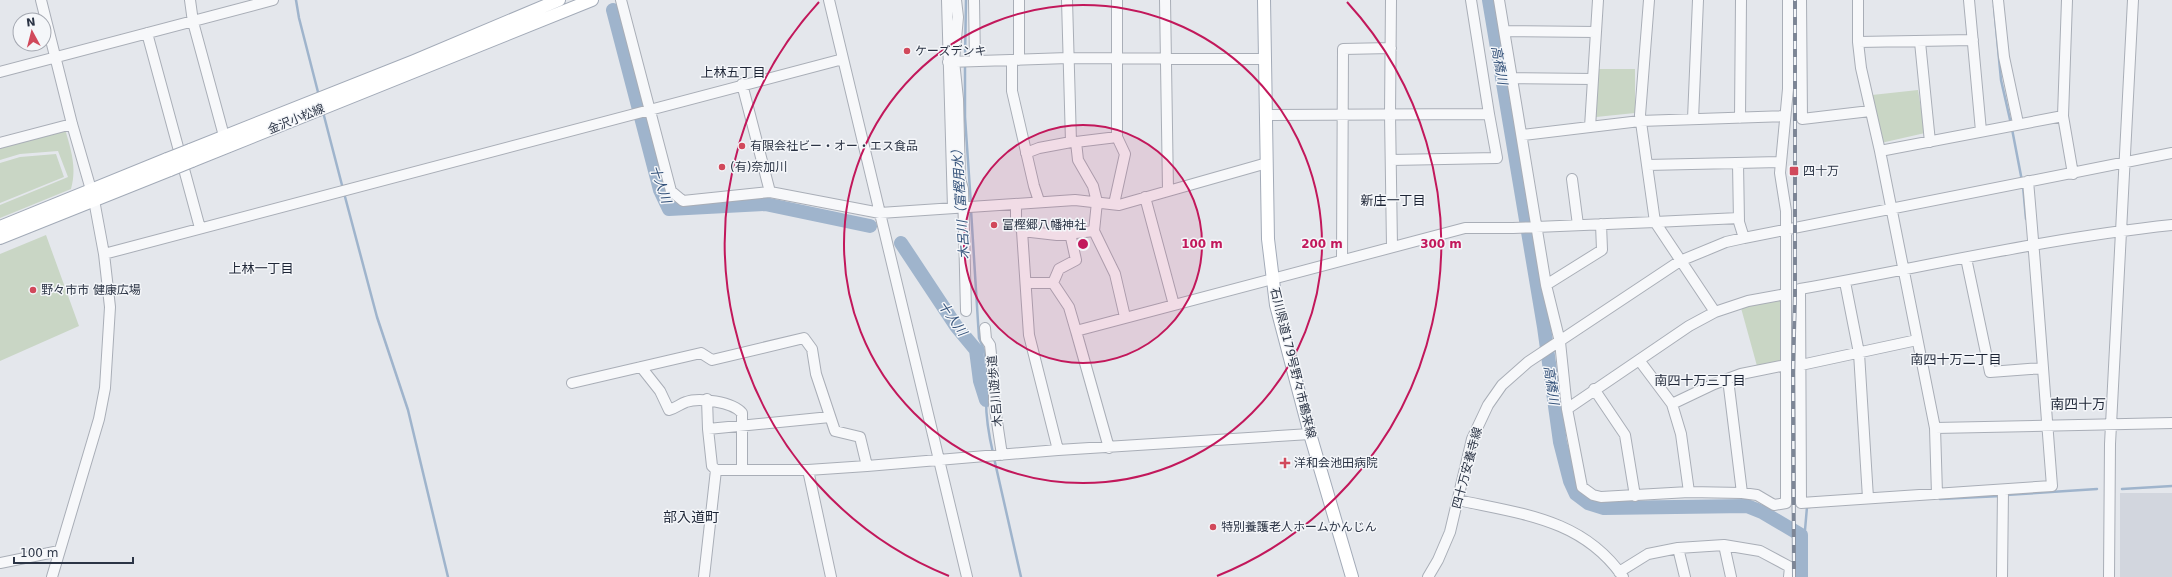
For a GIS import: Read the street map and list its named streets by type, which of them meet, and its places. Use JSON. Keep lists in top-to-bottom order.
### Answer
{
  "streets": {
    "main road": ["金沢小松線", "石川県道179号野々市鶴来線"],
    "street": ["木呂川遊歩道", "四十万安養寺線"]
  },
  "districts": [
    "上林五丁目",
    "新庄一丁目",
    "上林一丁目",
    "南四十万二丁目",
    "南四十万三丁目",
    "南四十万",
    "部入道町"
  ],
  "water": ["高橋川", "十人川", "木呂川（富樫用水）"],
  "places": {
    "other": [
      "ケーズデンキ",
      "有限会社ビー・オー・エス食品",
      "(有)奈加川",
      "富樫郷八幡神社",
      "野々市市 健康広場",
      "特別養護老人ホームかんじん"
    ],
    "transit": ["四十万"],
    "health": ["洋和会池田病院"]
  },
  "scale_bar": "100 m",
  "north": "top",
  "rings": ["100 m", "200 m", "300 m"]
}
